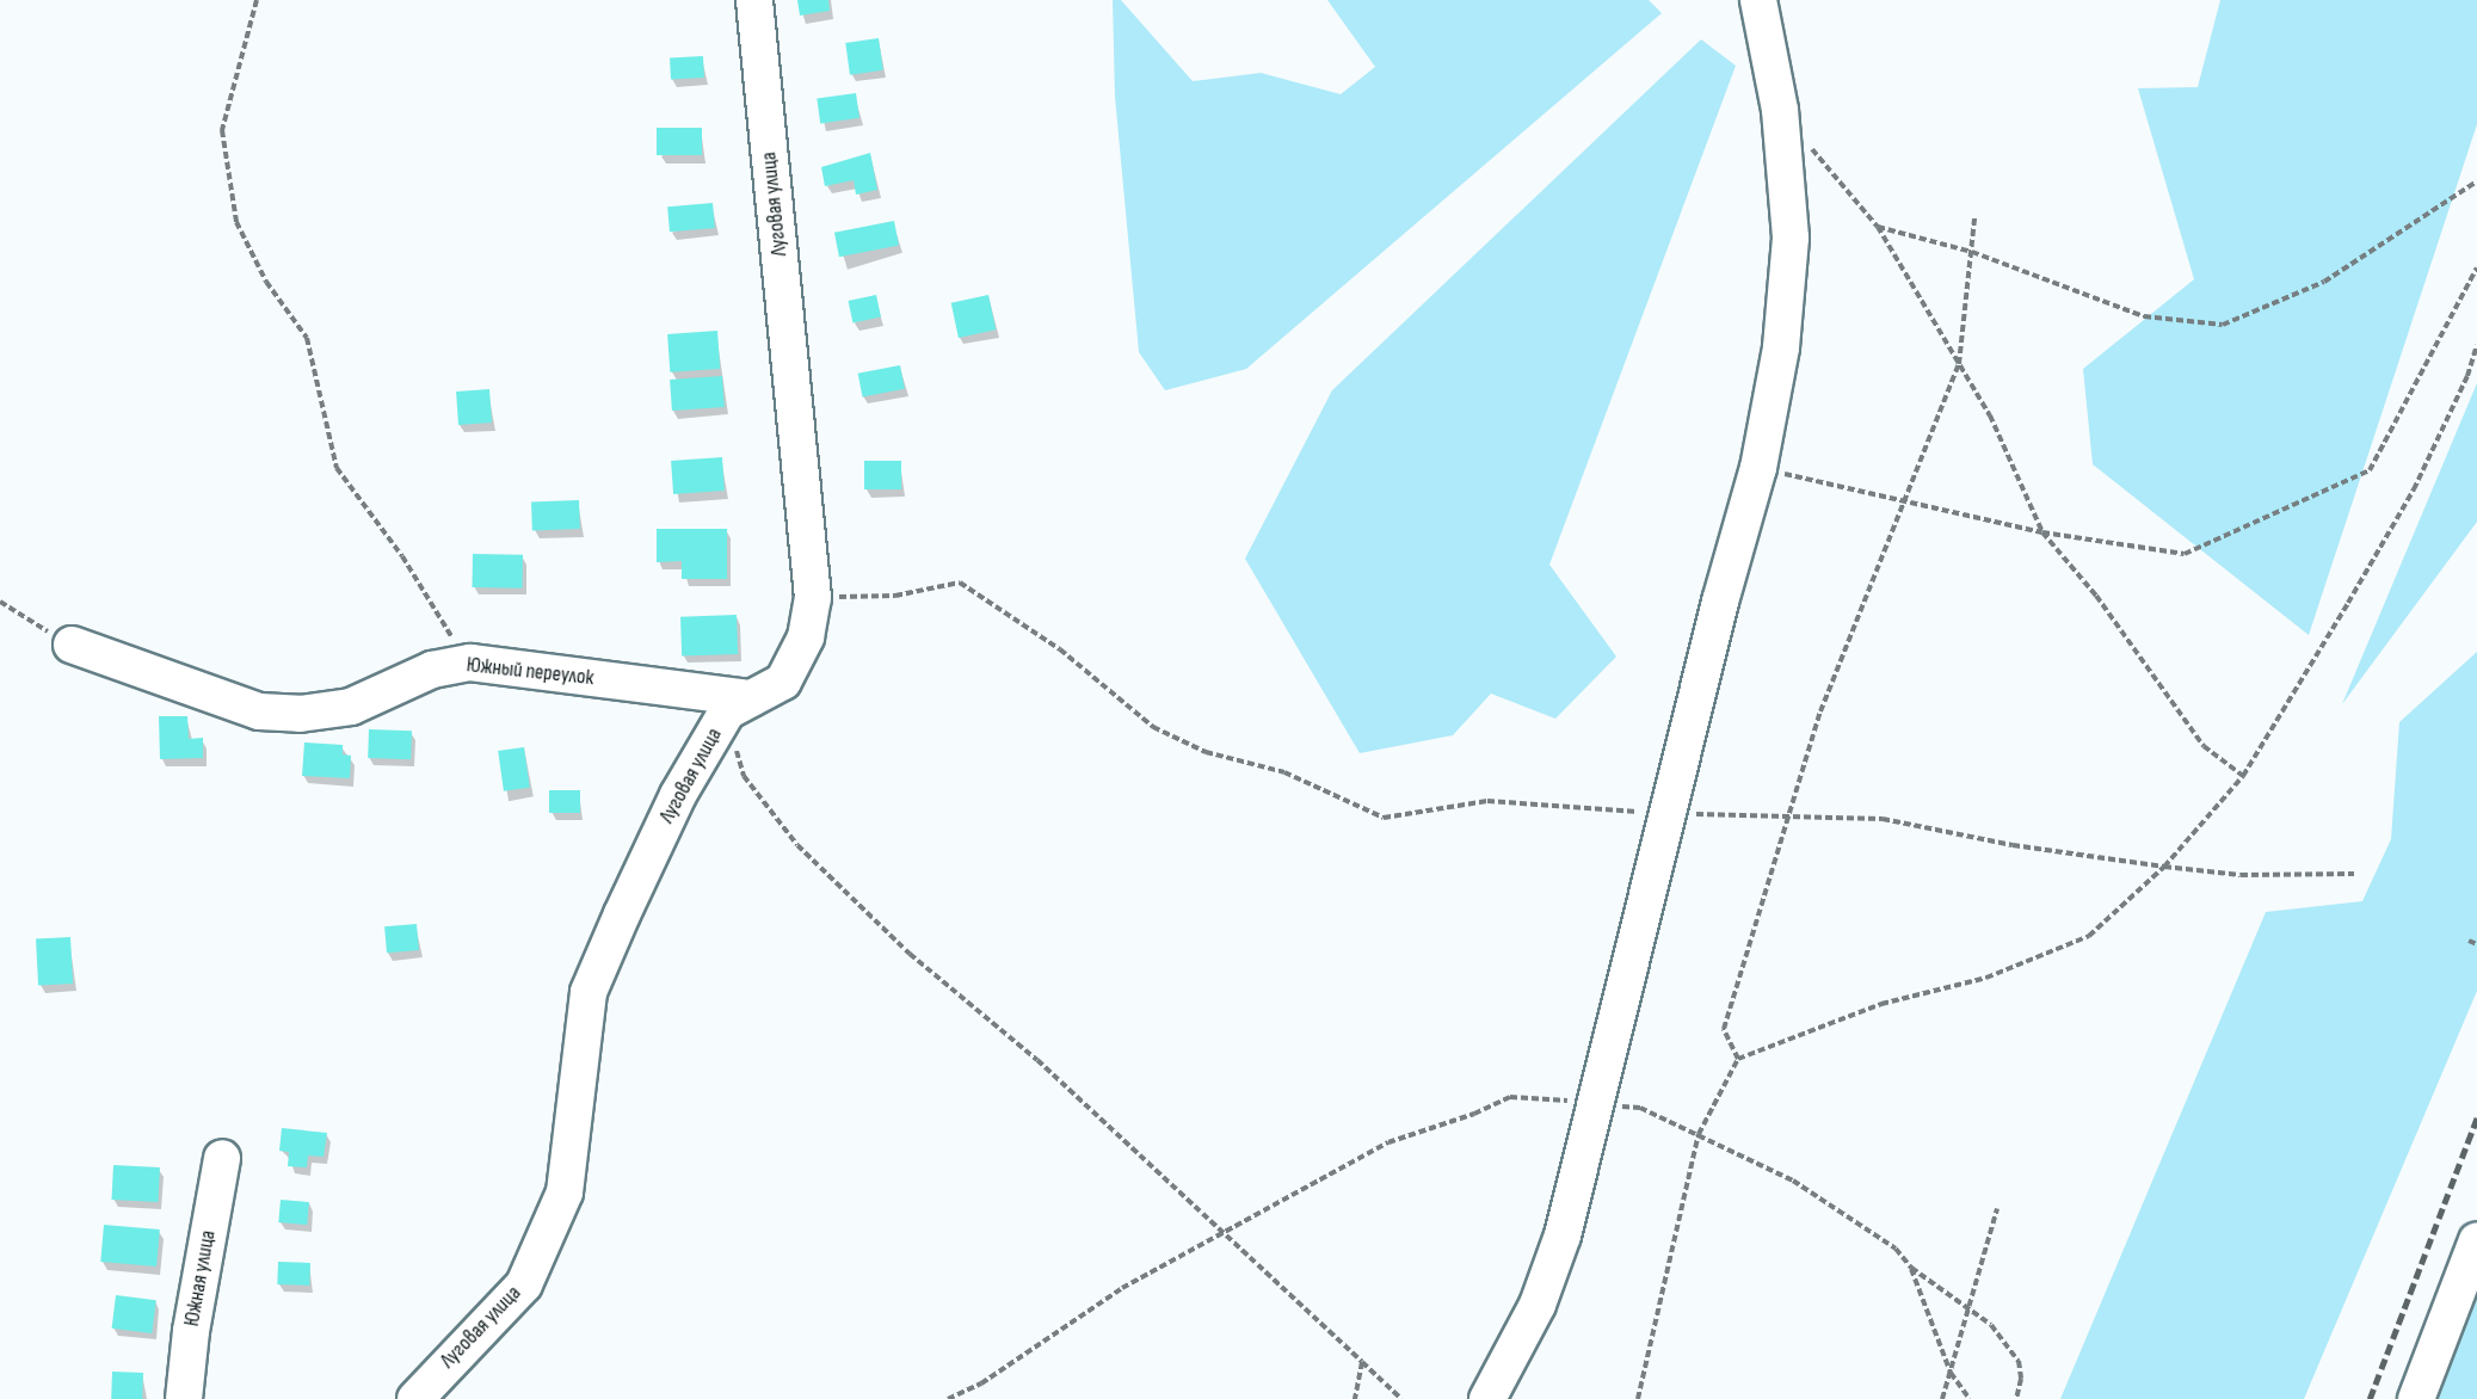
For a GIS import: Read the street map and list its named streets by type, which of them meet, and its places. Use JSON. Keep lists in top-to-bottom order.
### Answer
{
  "streets": {
    "street": ["Луговая улица", "Южный переулок", "Южная улица"]
  },
  "crossings": [
    ["Луговая улица", "Южный переулок"]
  ]
}
